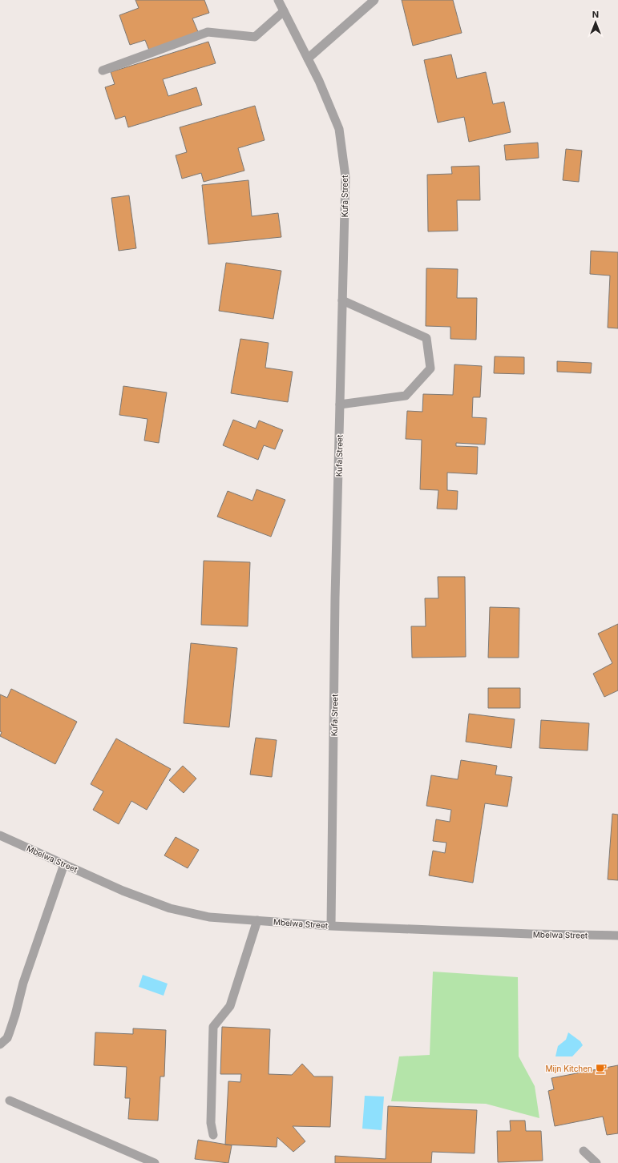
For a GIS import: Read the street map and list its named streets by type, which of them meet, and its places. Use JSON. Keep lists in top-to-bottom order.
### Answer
{
  "streets": {
    "street": ["Kufa Street", "Mbelwa Street"]
  },
  "crossings": [
    ["Kufa Street", "Mbelwa Street"]
  ],
  "places": {
    "cafe": ["Mijn Kitchen"]
  },
  "north": "top"
}
